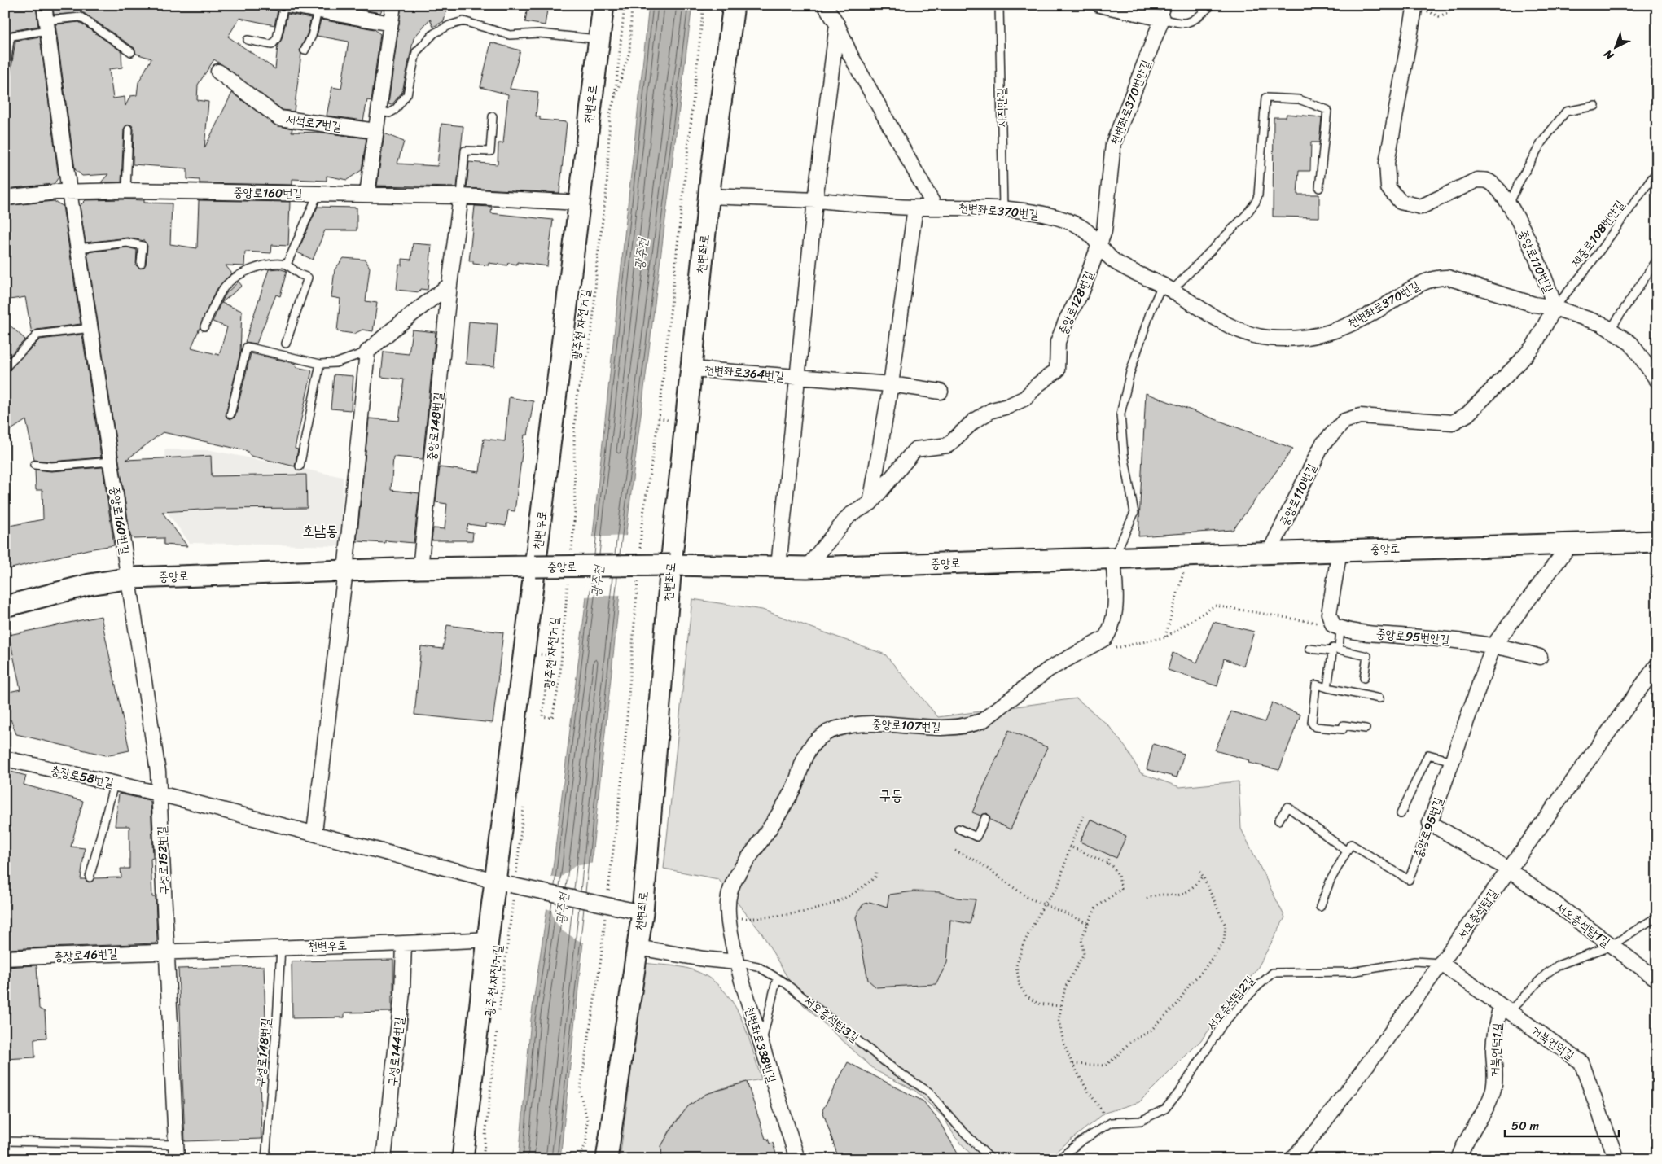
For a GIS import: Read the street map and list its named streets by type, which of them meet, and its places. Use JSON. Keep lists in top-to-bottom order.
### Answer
{
  "streets": {
    "street": [
      "천변좌로370번안길",
      "천변우로",
      "서석로7번길",
      "중앙로160번길",
      "천변좌로370번길",
      "천변좌로",
      "중앙로110번길",
      "중앙로128번길",
      "천변좌로364번길",
      "중앙로148번길",
      "중앙로",
      "중앙로95번안길",
      "중앙로107번길",
      "충장로58번길",
      "중앙로95번길",
      "구성로152번길",
      "서오층석탑길",
      "서오층석탑1길",
      "충장로46번길",
      "서오층석탑3길",
      "거북언덕길",
      "천변좌로338번길",
      "거북언덕1길",
      "구성로144번길"
    ],
    "lane": [
      "사직안길",
      "제중로108번안길",
      "서오층석탑2길",
      "구성로148번길"
    ],
    "path": ["광주천 자전거길"]
  },
  "crossings": [
    ["천변좌로370번안길", "천변좌로370번길"],
    ["천변좌로370번안길", "중앙로128번길"],
    ["천변우로", "광주천 자전거길"],
    ["천변우로", "중앙로"],
    ["천변우로", "구성로152번길"],
    ["천변우로", "충장로46번길"],
    ["천변우로", "구성로144번길"],
    ["천변우로", "구성로148번길"],
    ["사직안길", "천변좌로370번길"],
    ["중앙로160번길", "중앙로"],
    ["중앙로160번길", "구성로152번길"],
    ["천변좌로370번길", "제중로108번안길"],
    ["천변좌로370번길", "천변좌로"],
    ["천변좌로370번길", "중앙로110번길"],
    ["천변좌로370번길", "중앙로128번길"],
    ["천변좌로370번길", "천변좌로364번길"],
    ["제중로108번안길", "중앙로110번길"],
    ["천변좌로", "천변좌로364번길"],
    ["천변좌로", "중앙로"],
    ["천변좌로", "서오층석탑3길"],
    ["중앙로110번길", "중앙로"],
    ["중앙로128번길", "중앙로"],
    ["천변좌로364번길", "중앙로"],
    ["중앙로148번길", "중앙로"],
    ["중앙로", "중앙로107번길"],
    ["중앙로", "중앙로95번길"],
    ["중앙로", "구성로152번길"],
    ["중앙로95번안길", "중앙로95번길"],
    ["중앙로107번길", "천변좌로338번길"],
    ["충장로58번길", "구성로152번길"],
    ["중앙로95번길", "서오층석탑1길"],
    ["구성로152번길", "충장로46번길"],
    ["서오층석탑길", "서오층석탑1길"],
    ["서오층석탑길", "서오층석탑2길"],
    ["서오층석탑길", "거북언덕길"],
    ["서오층석탑2길", "거북언덕길"],
    ["서오층석탑3길", "천변좌로338번길"],
    ["거북언덕길", "거북언덕1길"]
  ],
  "districts": ["호남동", "구동"],
  "water": ["광주천"],
  "scale_bar": "50 m",
  "north": "bottom left"
}
